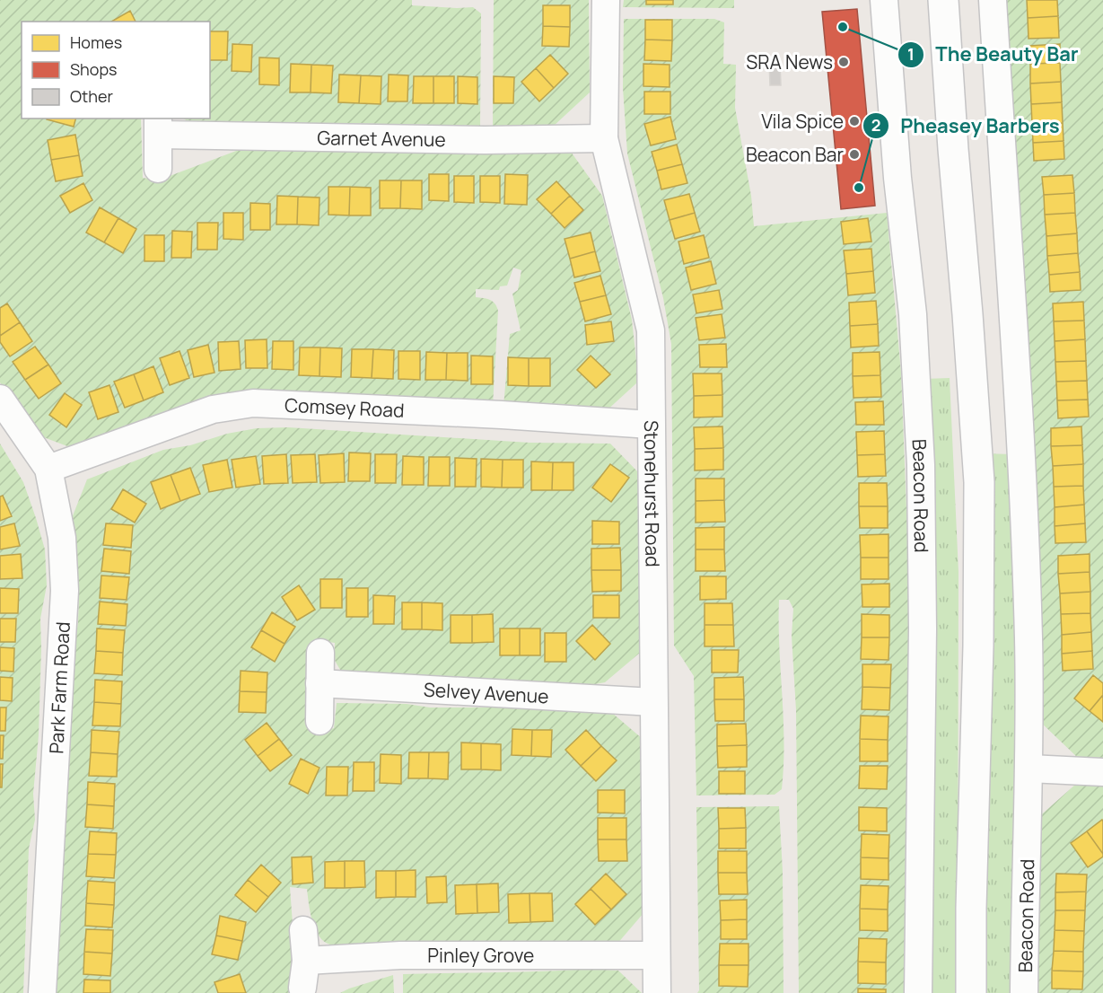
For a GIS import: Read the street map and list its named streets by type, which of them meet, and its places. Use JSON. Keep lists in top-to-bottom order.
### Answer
{
  "streets": {
    "street": [
      "Garnet Avenue",
      "Comsey Road",
      "Stonehurst Road",
      "Beacon Road",
      "Park Farm Road",
      "Selvey Avenue",
      "Pinley Grove"
    ]
  },
  "crossings": [
    ["Garnet Avenue", "Stonehurst Road"],
    ["Comsey Road", "Stonehurst Road"],
    ["Comsey Road", "Park Farm Road"],
    ["Stonehurst Road", "Selvey Avenue"],
    ["Stonehurst Road", "Pinley Grove"]
  ],
  "places": [
    "The Beauty Bar",
    "SRA News",
    "Vila Spice",
    "Beacon Bar",
    "Pheasey Barbers"
  ],
  "legend": ["Homes", "Shops", "Other"]
}
